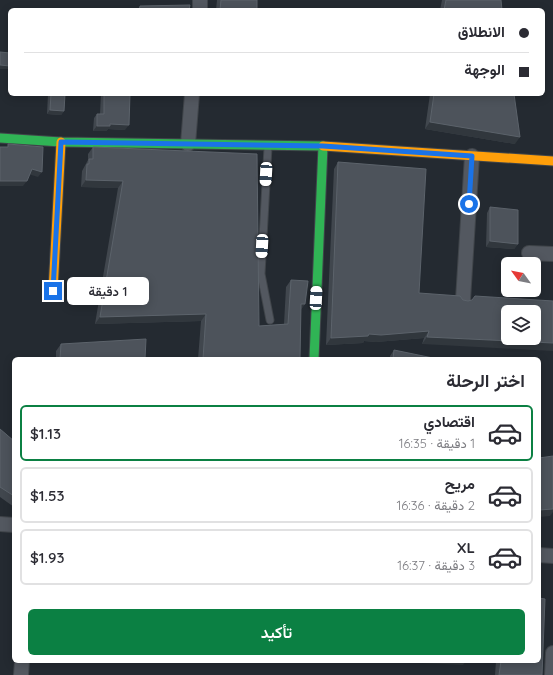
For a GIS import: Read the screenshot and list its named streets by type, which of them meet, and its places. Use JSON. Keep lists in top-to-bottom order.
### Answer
{
  "north": "top left",
  "page": {
    "banner": ["الانطلاق", "الوجهة"],
    "bubble": "1 دقيقة",
    "heading": "اختر الرحلة",
    "list": [
      {
        "name": "اقتصادي",
        "note": "1 دقيقة · 16:35",
        "value": "$1.13"
      },
      {
        "name": "مريح",
        "note": "2 دقيقة · 16:36",
        "value": "$1.53"
      },
      {
        "name": "XL",
        "note": "3 دقيقة · 16:37",
        "value": "$1.93"
      }
    ],
    "buttons": "تأكيد"
  }
}
